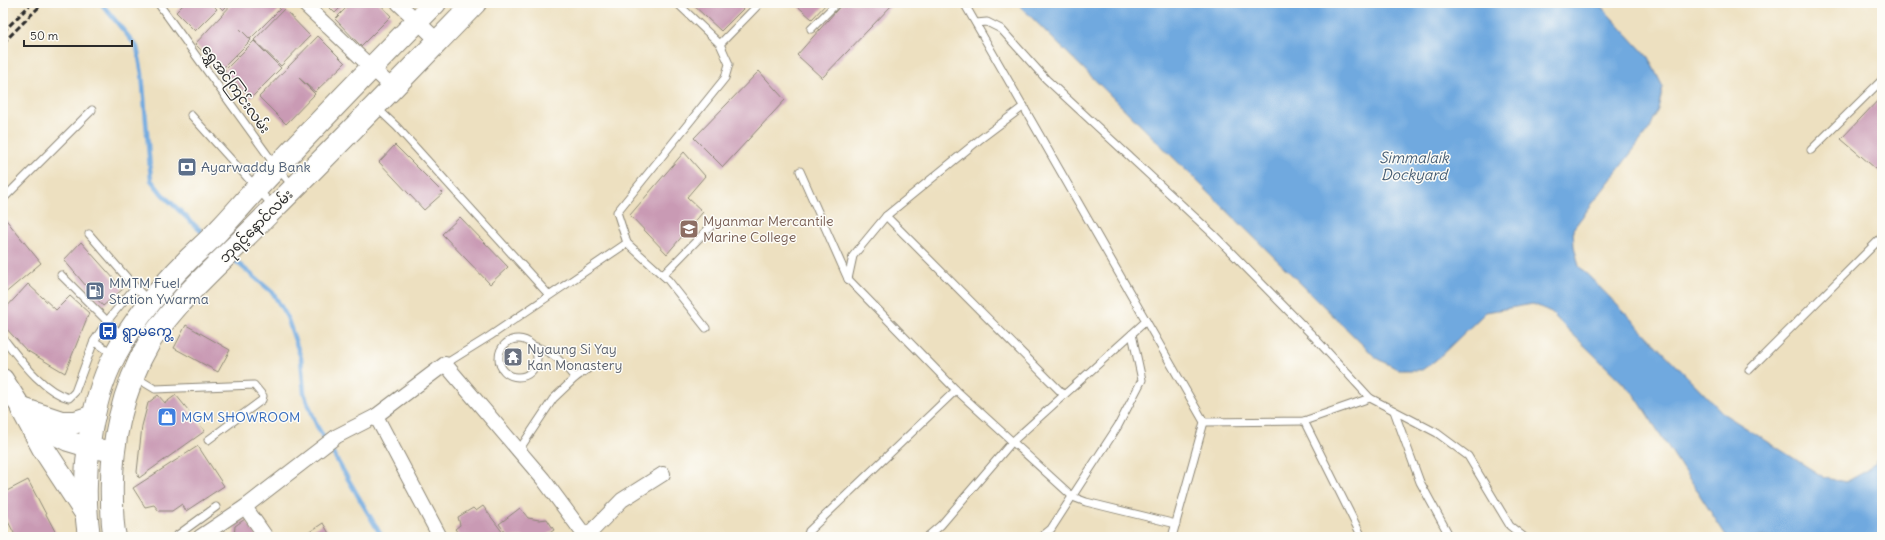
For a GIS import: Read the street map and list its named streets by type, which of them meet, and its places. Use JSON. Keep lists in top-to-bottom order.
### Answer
{
  "streets": {
    "main road": ["ဘုရင့်နောင်လမ်း"],
    "lane": ["ရွှေအင်ကြင်းလမ်း"]
  },
  "crossings": [
    ["ရွှေအင်ကြင်းလမ်း", "ဘုရင့်နောင်လမ်း"]
  ],
  "water": ["Simmalaik Dockyard"],
  "places": {
    "bank": ["Ayarwaddy Bank"],
    "school or university": ["Myanmar Mercantile Marine College"],
    "fuel station": ["MMTM Fuel Station Ywarma"],
    "bus stop": ["ရွာမကွေ့"],
    "temple": ["Nyaung Si Yay Kan Monastery"],
    "shop": ["MGM SHOWROOM"]
  },
  "scale_bar": "50 m"
}
